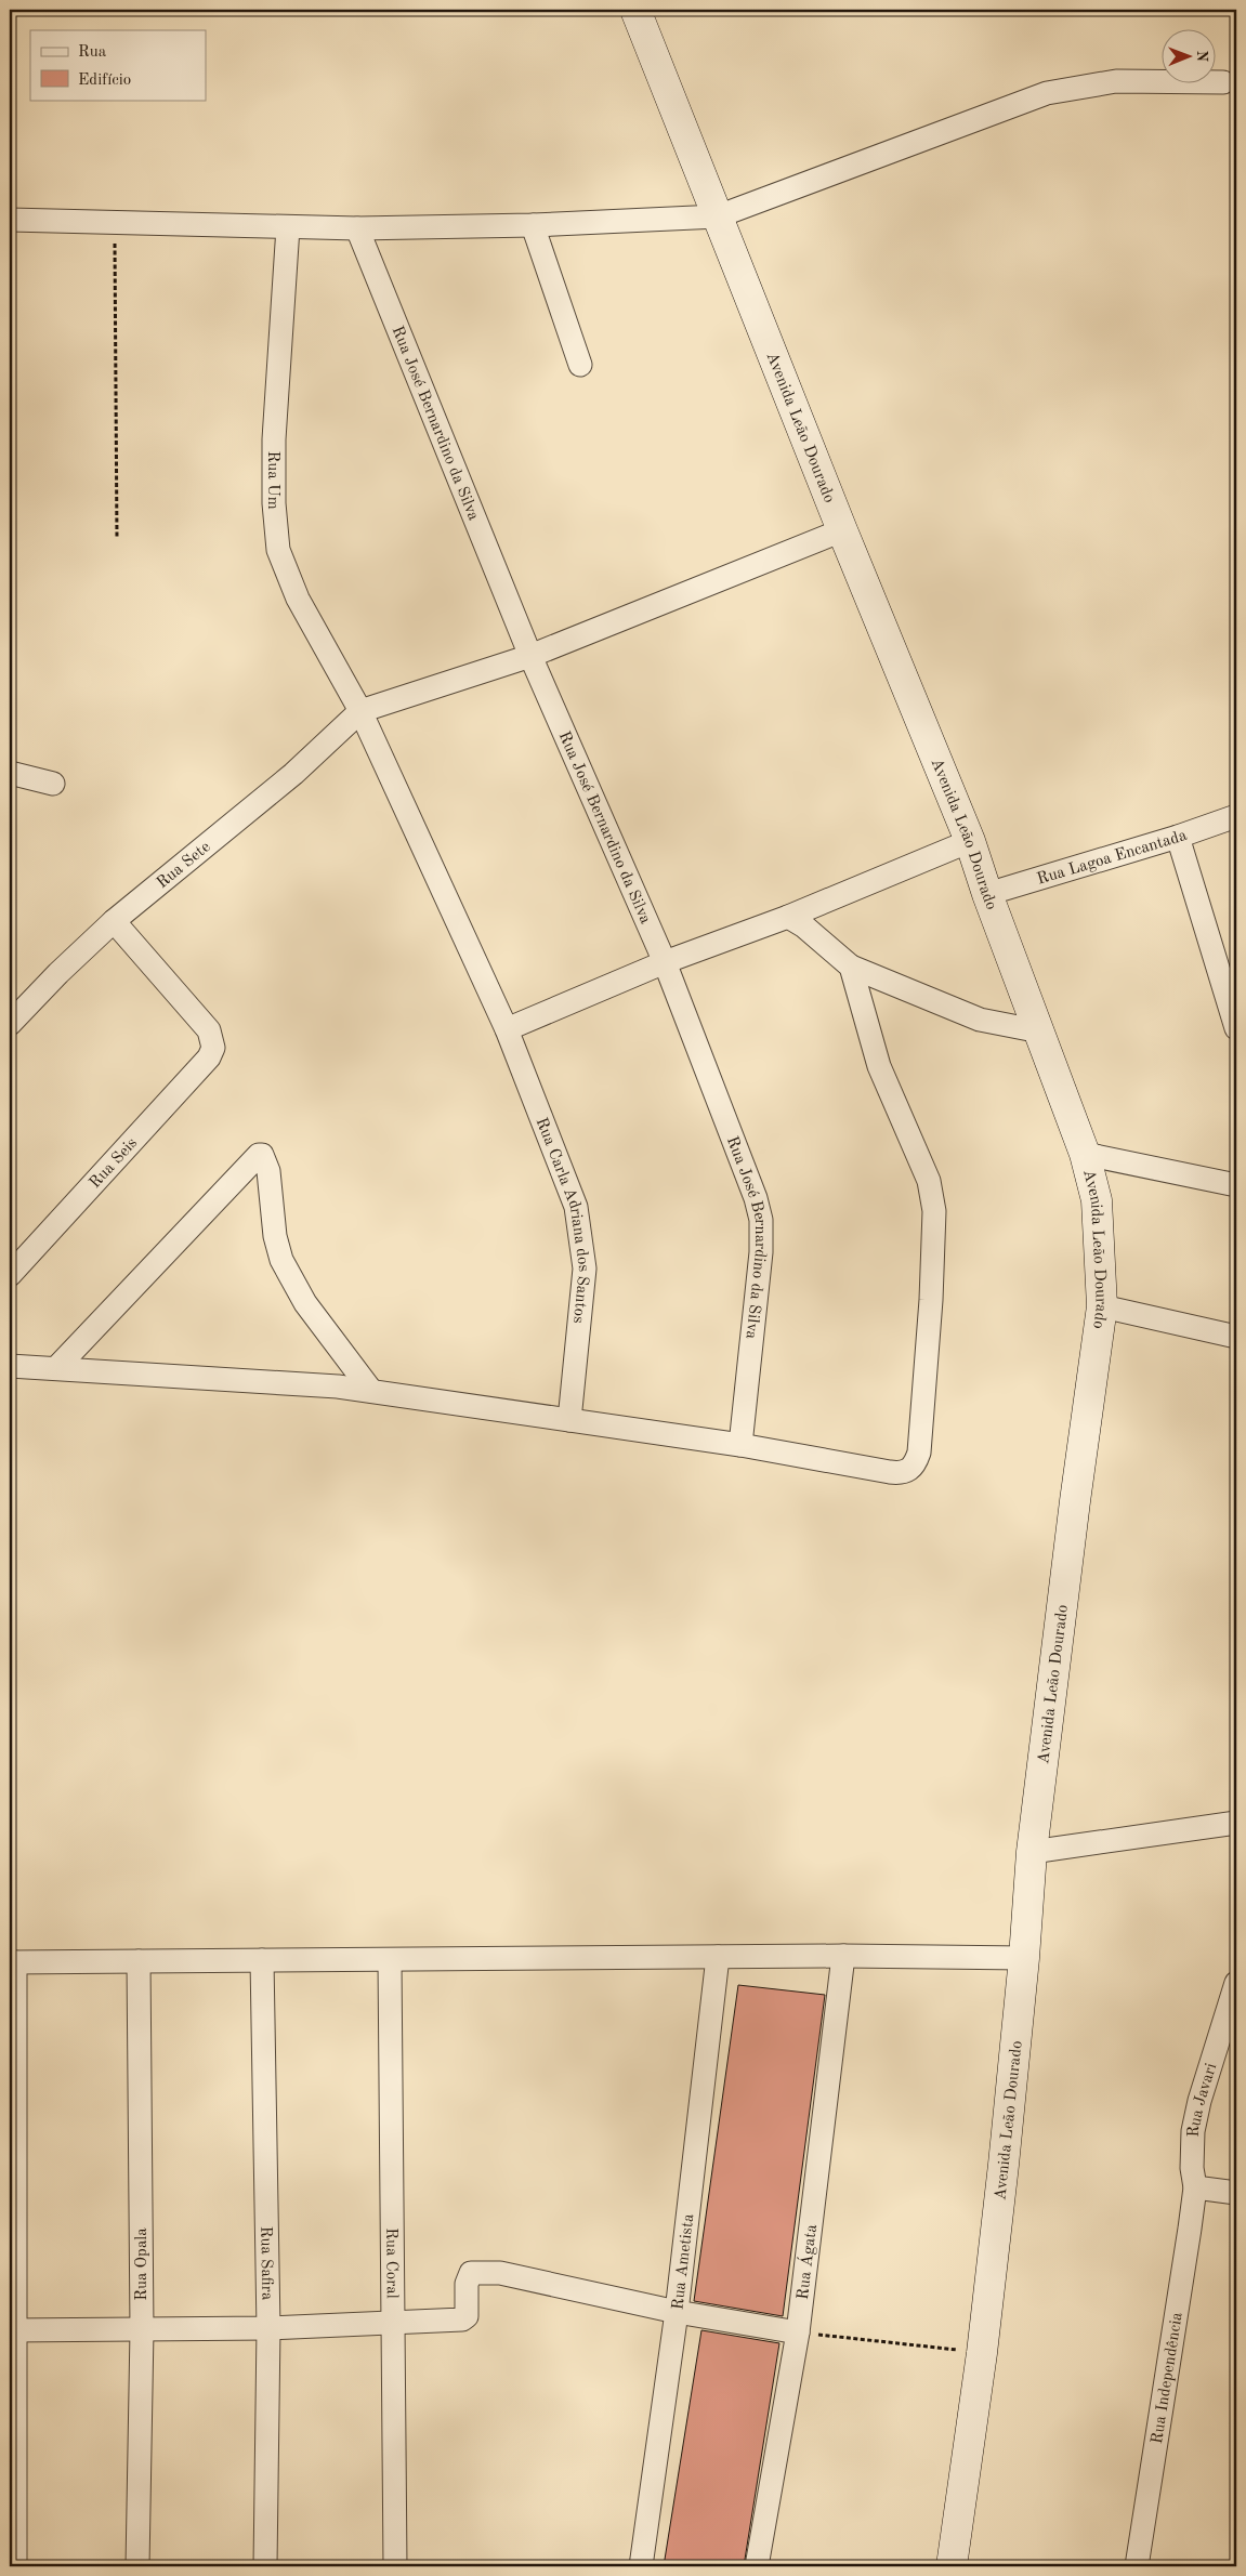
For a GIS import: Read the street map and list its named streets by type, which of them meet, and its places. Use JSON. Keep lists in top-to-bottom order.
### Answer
{
  "streets": {
    "main road": ["Avenida Leão Dourado"],
    "street": [
      "Rua José Bernardino da Silva",
      "Rua Um",
      "Rua Lagoa Encantada",
      "Rua Sete",
      "Rua Seis",
      "Rua Carla Adriana dos Santos",
      "Rua Javari",
      "Rua Ametista",
      "Rua Ágata",
      "Rua Safira",
      "Rua Coral",
      "Rua Opala",
      "Rua Independência"
    ]
  },
  "crossings": [
    ["Avenida Leão Dourado", "Rua Lagoa Encantada"],
    ["Rua Um", "Rua Sete"],
    ["Rua Um", "Rua Carla Adriana dos Santos"],
    ["Rua Sete", "Rua Seis"],
    ["Rua Javari", "Rua Independência"]
  ],
  "legend": ["Rua", "Edifício"],
  "north": "right"
}
